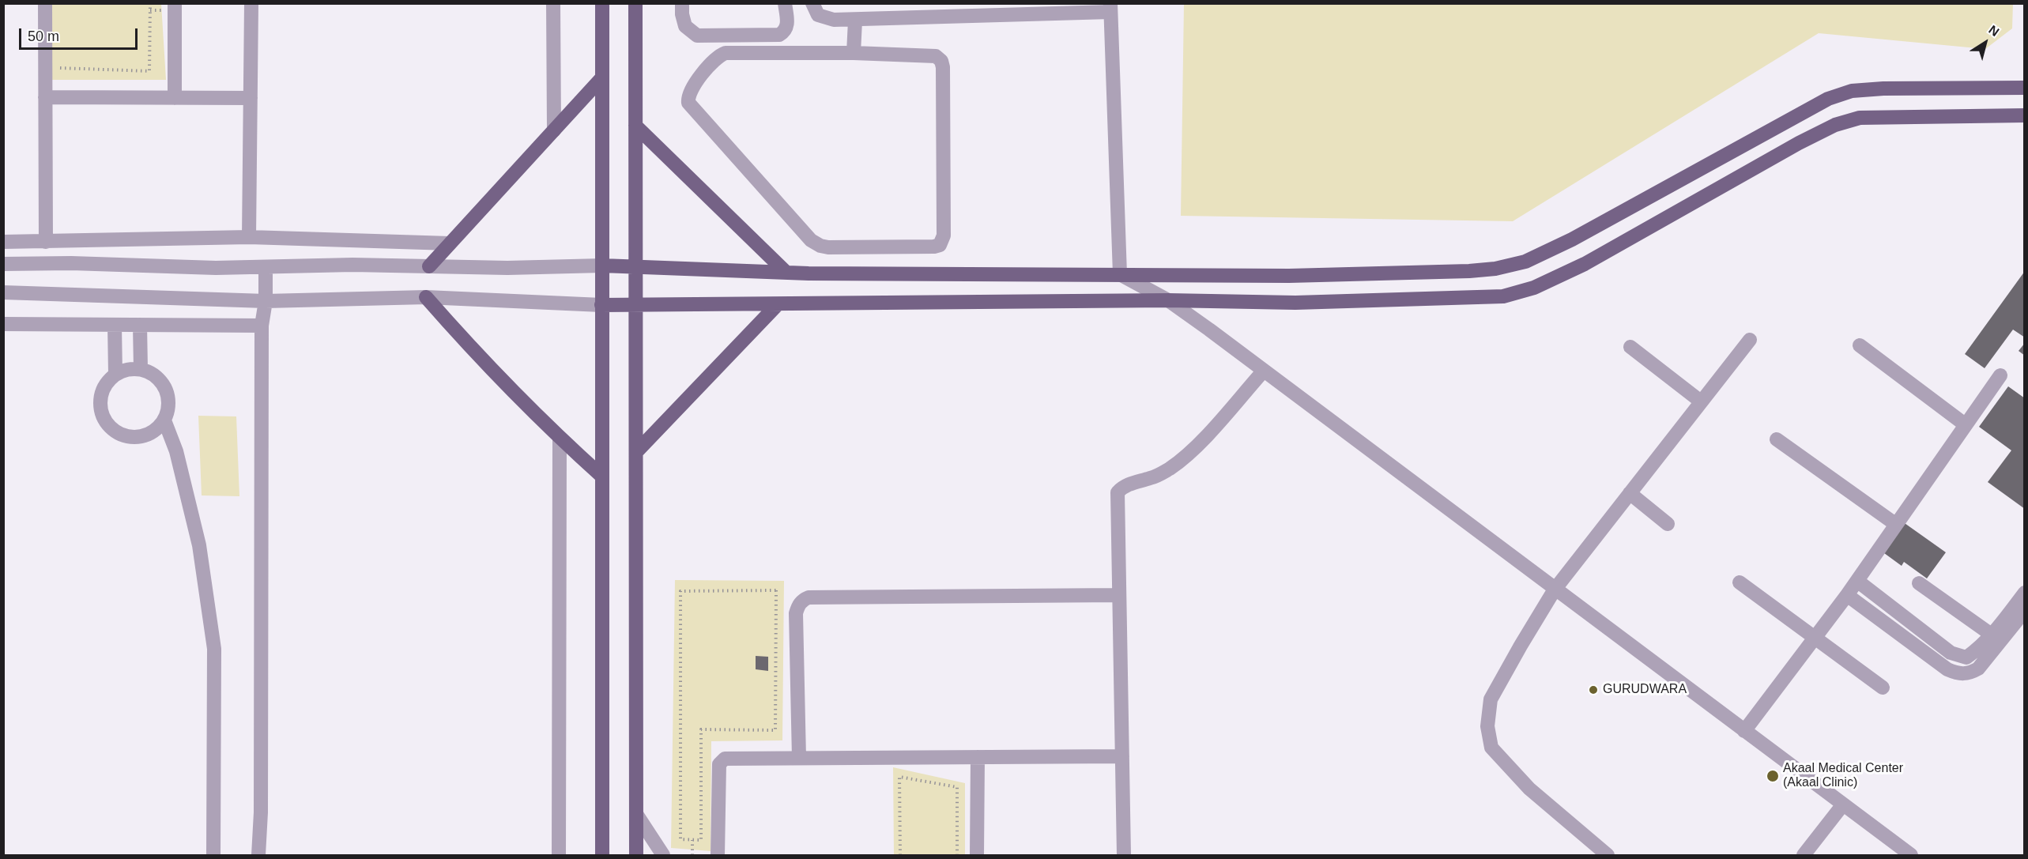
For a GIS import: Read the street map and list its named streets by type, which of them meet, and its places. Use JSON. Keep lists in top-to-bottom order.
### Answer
{
  "places": ["GURUDWARA", "Akaal Medical Center (Akaal Clinic)"],
  "scale_bar": "50 m",
  "north": "top right"
}
